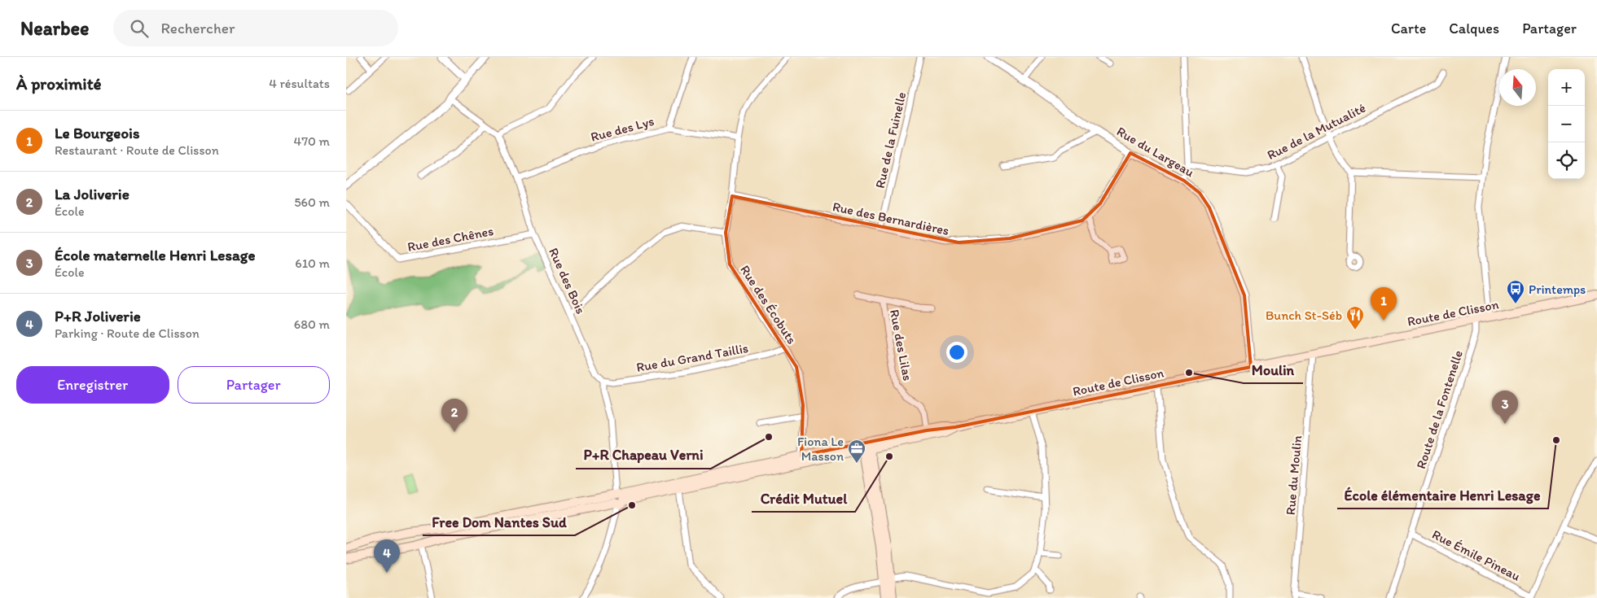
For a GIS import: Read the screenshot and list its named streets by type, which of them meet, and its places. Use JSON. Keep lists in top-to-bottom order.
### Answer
{
  "streets": {
    "main road": ["Route de Clisson"],
    "street": [
      "Rue des Lys",
      "Rue de la Mutualité",
      "Rue de la Fuinelle",
      "Rue du Largeau",
      "Rue des Bernardières",
      "Rue des Chênes",
      "Rue des Bois",
      "Rue des Écobuts",
      "Rue des Lilas",
      "Rue du Grand Taillis",
      "Route de la Fontenelle",
      "Rue du Moulin",
      "Rue Émile Pineau"
    ]
  },
  "crossings": [
    ["Rue des Lys", "Rue des Bois"],
    ["Rue des Lys", "Rue des Écobuts"],
    ["Rue de la Fuinelle", "Rue des Bernardières"],
    ["Rue du Largeau", "Rue des Bernardières"],
    ["Rue du Largeau", "Route de Clisson"],
    ["Rue des Bernardières", "Rue des Écobuts"],
    ["Rue des Chênes", "Rue des Bois"],
    ["Rue des Bois", "Route de Clisson"],
    ["Rue des Bois", "Rue du Grand Taillis"],
    ["Rue des Écobuts", "Route de Clisson"],
    ["Rue des Écobuts", "Rue du Grand Taillis"],
    ["Route de Clisson", "Rue des Lilas"],
    ["Route de Clisson", "Route de la Fontenelle"],
    ["Route de Clisson", "Rue du Moulin"],
    ["Route de la Fontenelle", "Rue Émile Pineau"]
  ],
  "places": {
    "bus stop": ["Printemps"],
    "restaurant": ["Bunch St-Séb"],
    "other": [
      "Moulin",
      "P+R Chapeau Verni",
      "École élémentaire Henri Lesage",
      "Crédit Mutuel",
      "Free Dom Nantes Sud"
    ],
    "office": ["Fiona Le Masson"]
  },
  "north": "top",
  "page": {
    "header": "Nearbee",
    "search": "Rechercher",
    "nav": ["Carte", "Calques", "Partager"],
    "heading": ["À proximité", "4 résultats"],
    "map_buttons": ["+", "−"],
    "list": [
      {
        "mark": "1",
        "name": "Le Bourgeois",
        "note": "Restaurant · Route de Clisson",
        "value": "470 m"
      },
      {
        "mark": "2",
        "name": "La Joliverie",
        "note": "École",
        "value": "560 m"
      },
      {
        "mark": "3",
        "name": "École maternelle Henri Lesage",
        "note": "École",
        "value": "610 m"
      },
      {
        "mark": "4",
        "name": "P+R Joliverie",
        "note": "Parking · Route de Clisson",
        "value": "680 m"
      }
    ],
    "pins": [
      "1",
      "3",
      "2",
      "4"
    ],
    "buttons": ["Enregistrer", "Partager"]
  }
}
